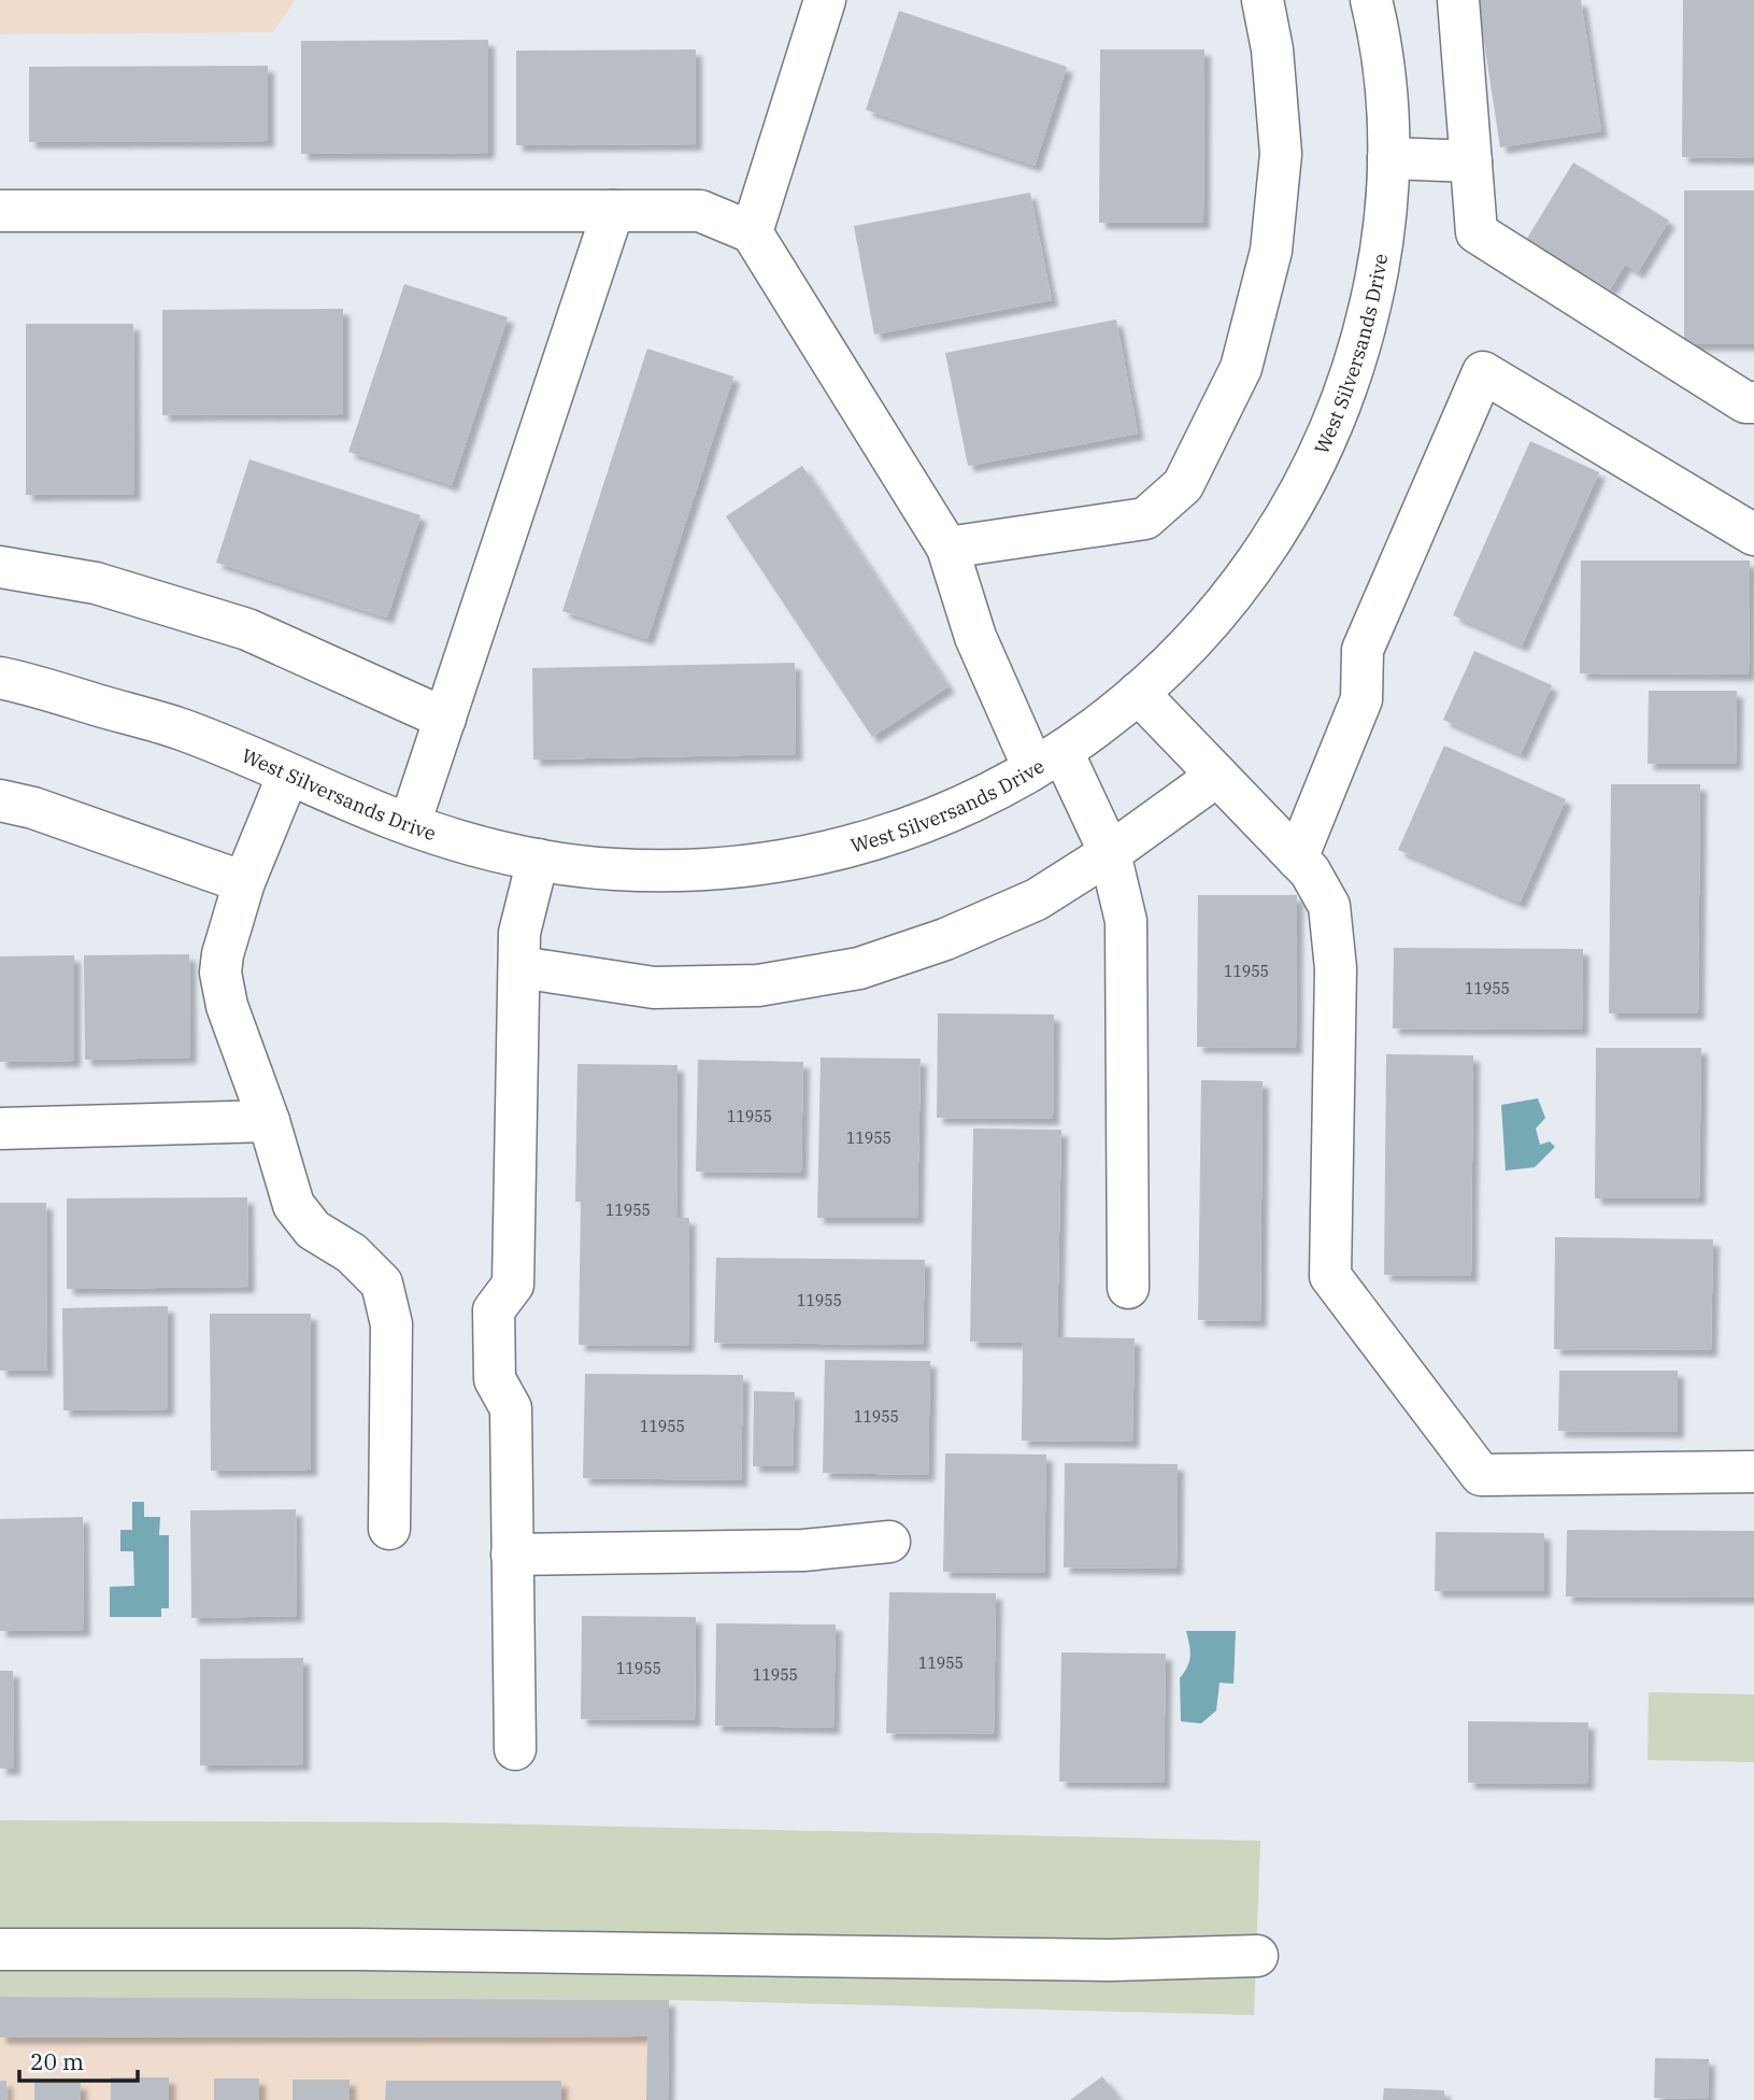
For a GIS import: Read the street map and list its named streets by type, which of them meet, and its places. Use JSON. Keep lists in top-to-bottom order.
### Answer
{
  "streets": {
    "street": ["West Silversands Drive"]
  },
  "house_numbers": [
    "11955",
    "11955",
    "11955",
    "11955",
    "11955",
    "11955",
    "11955",
    "11955",
    "11955",
    "11955",
    "11955"
  ],
  "scale_bar": "20 m"
}
